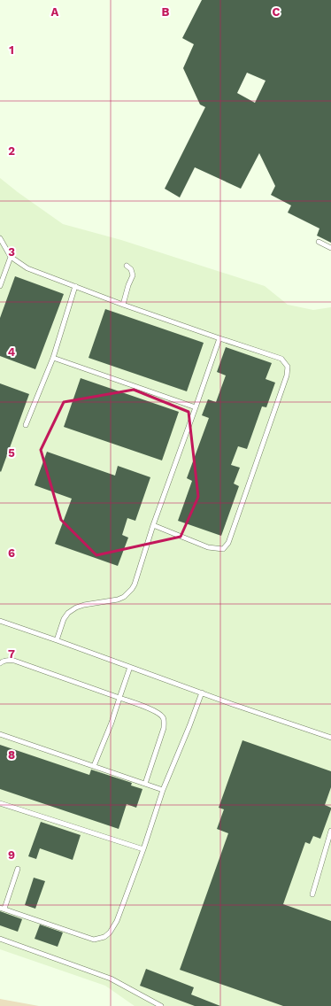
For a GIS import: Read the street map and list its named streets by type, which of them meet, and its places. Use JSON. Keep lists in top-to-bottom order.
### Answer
{
  "grid": {
    "columns": ["A", "B", "C"],
    "rows": [
      "1",
      "2",
      "3",
      "4",
      "5",
      "6",
      "7",
      "8",
      "9"
    ]
  }
}
